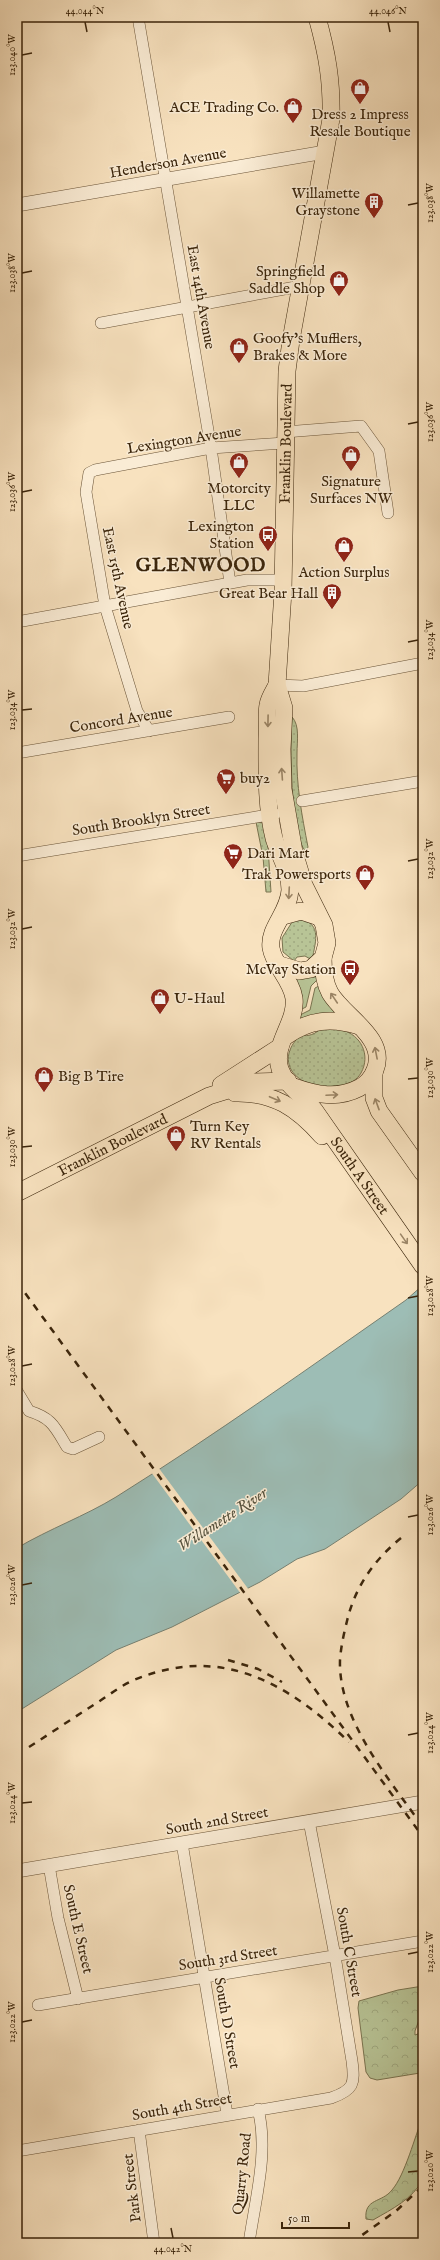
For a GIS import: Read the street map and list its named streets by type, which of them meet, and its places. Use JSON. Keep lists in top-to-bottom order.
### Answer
{
  "streets": {
    "main road": ["Franklin Boulevard", "South A Street"],
    "street": [
      "Henderson Avenue",
      "East 14th Avenue",
      "Lexington Avenue",
      "East 15th Avenue",
      "Concord Avenue",
      "South Brooklyn Street",
      "South 2nd Street",
      "South E Street",
      "South C Street",
      "South 3rd Street",
      "South D Street",
      "South 4th Street",
      "Quarry Road",
      "Park Street"
    ]
  },
  "crossings": [
    ["Henderson Avenue", "East 14th Avenue"],
    ["Henderson Avenue", "Franklin Boulevard"],
    ["East 14th Avenue", "Lexington Avenue"],
    ["Lexington Avenue", "Franklin Boulevard"],
    ["Lexington Avenue", "East 15th Avenue"],
    ["Franklin Boulevard", "South Brooklyn Street"],
    ["Franklin Boulevard", "South A Street"],
    ["East 15th Avenue", "Concord Avenue"],
    ["South 2nd Street", "South E Street"],
    ["South 2nd Street", "South C Street"],
    ["South 2nd Street", "South D Street"],
    ["South E Street", "South 3rd Street"],
    ["South C Street", "South 3rd Street"],
    ["South C Street", "South 4th Street"],
    ["South 3rd Street", "South D Street"],
    ["South D Street", "South 4th Street"],
    ["South 4th Street", "Quarry Road"],
    ["South 4th Street", "Park Street"]
  ],
  "districts": ["GLENWOOD"],
  "water": ["Willamette River"],
  "places": {
    "shop": [
      "Dress 2 Impress Resale Boutique",
      "ACE Trading Co.",
      "Springfield Saddle Shop",
      "Goofy's Mufflers, Brakes & More",
      "Signature Surfaces NW",
      "Motorcity LLC",
      "Action Surplus",
      "Trak Powersports",
      "U-Haul",
      "Big B Tire",
      "Turn Key RV Rentals"
    ],
    "building": ["Willamette Graystone", "Great Bear Hall"],
    "bus stop": ["Lexington Station", "McVay Station"],
    "supermarket": ["buy2", "Dari Mart"]
  },
  "scale_bar": "50 m",
  "coordinates": [
    "44.044°N",
    "44.046°N",
    "123.040°W",
    "123.038°W",
    "123.036°W",
    "123.034°W",
    "123.032°W",
    "123.030°W",
    "123.028°W",
    "123.026°W",
    "123.024°W",
    "123.022°W",
    "123.020°W",
    "44.042°N"
  ]
}
